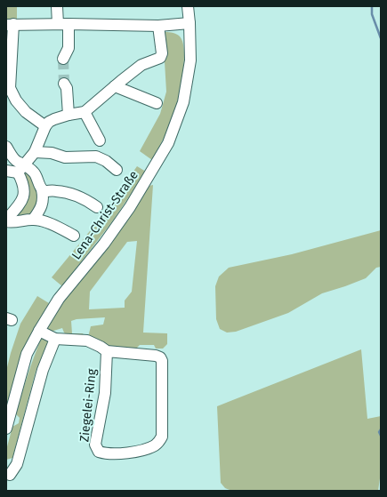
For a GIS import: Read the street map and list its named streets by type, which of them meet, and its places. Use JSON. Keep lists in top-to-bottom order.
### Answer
{
  "streets": {
    "street": ["Lena-Christ-Straße", "Ziegelei-Ring"]
  },
  "crossings": [
    ["Lena-Christ-Straße", "Ziegelei-Ring"]
  ]
}
